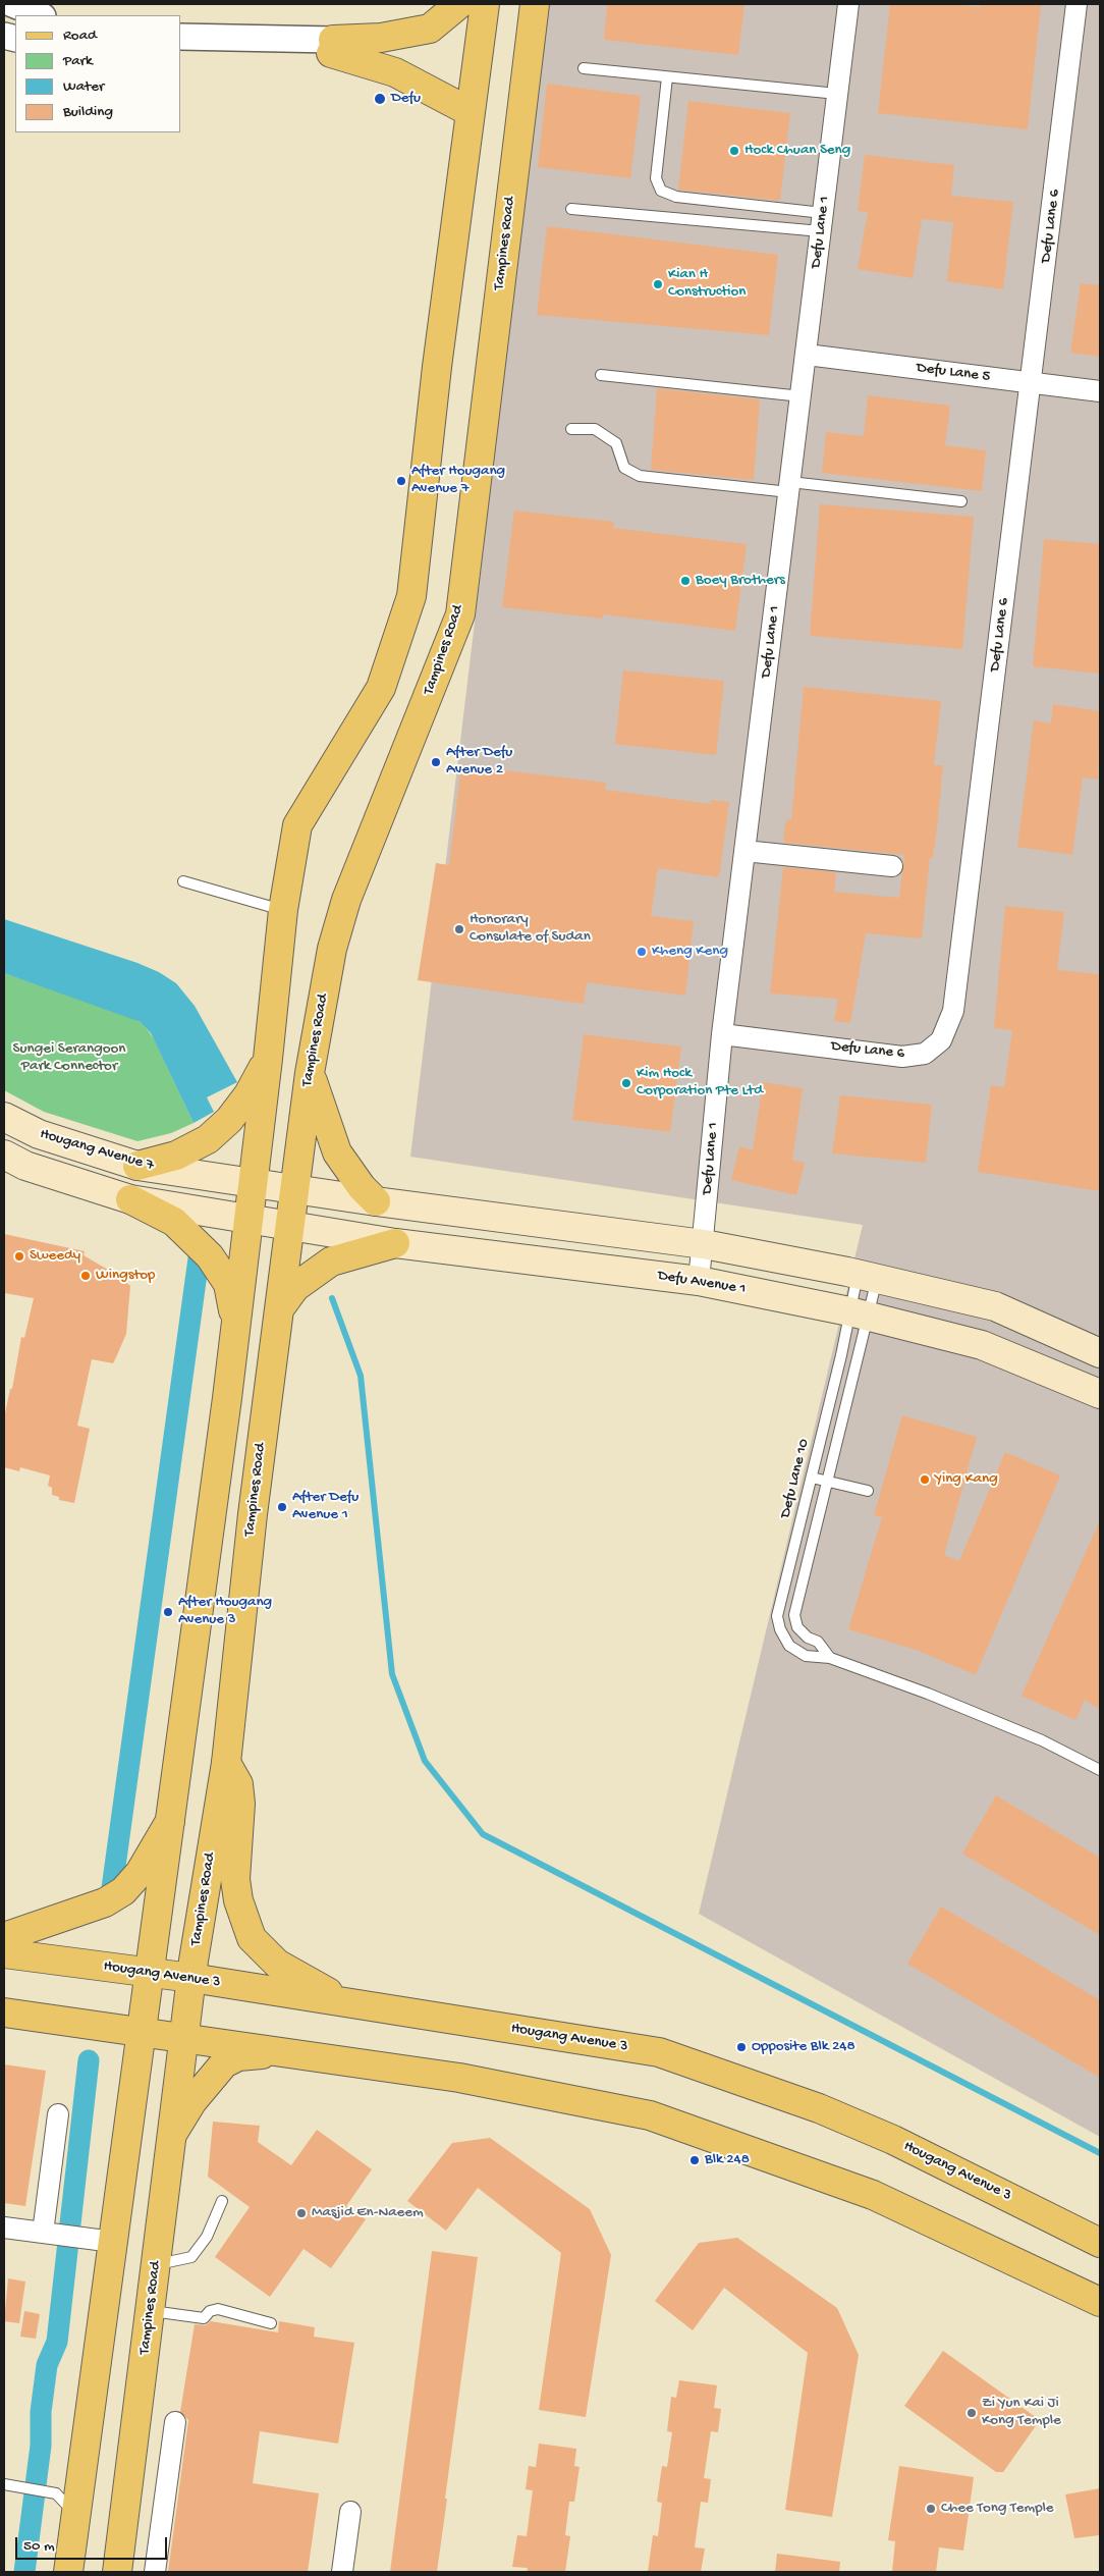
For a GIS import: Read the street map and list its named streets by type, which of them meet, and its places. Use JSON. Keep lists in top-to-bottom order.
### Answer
{
  "streets": {
    "main road": [
      "Tampines Road",
      "Hougang Avenue 7",
      "Defu Avenue 1",
      "Hougang Avenue 3"
    ],
    "street": ["Defu Lane 6", "Defu Lane 1", "Defu Lane 5"],
    "lane": ["Defu Lane 10"]
  },
  "crossings": [
    ["Defu Lane 6", "Defu Lane 1"],
    ["Defu Lane 6", "Defu Lane 5"],
    ["Defu Lane 1", "Defu Lane 5"],
    ["Defu Lane 1", "Defu Avenue 1"],
    ["Tampines Road", "Defu Avenue 1"],
    ["Tampines Road", "Hougang Avenue 3"],
    ["Defu Avenue 1", "Defu Lane 10"]
  ],
  "parks": ["Sungei Serangoon Park Connector"],
  "places": [
    "Defu",
    "Hock Chuan Seng",
    "Kian H Construction",
    "After Hougang Avenue 7",
    "Boey Brothers",
    "After Defu Avenue 2",
    "Honorary Consulate of Sudan",
    "Kheng Keng",
    "Kim Hock Corporation Pte Ltd",
    "Sweedy",
    "Wingstop",
    "Ying Kang",
    "After Defu Avenue 1",
    "After Hougang Avenue 3",
    "Opposite Blk 248",
    "Blk 248",
    "Masjid En-Naeem",
    "Zi Yun Kai Ji Kong Temple",
    "Chee Tong Temple"
  ],
  "legend": [
    "Road",
    "Park",
    "Water",
    "Building"
  ],
  "scale_bar": "50 m"
}
